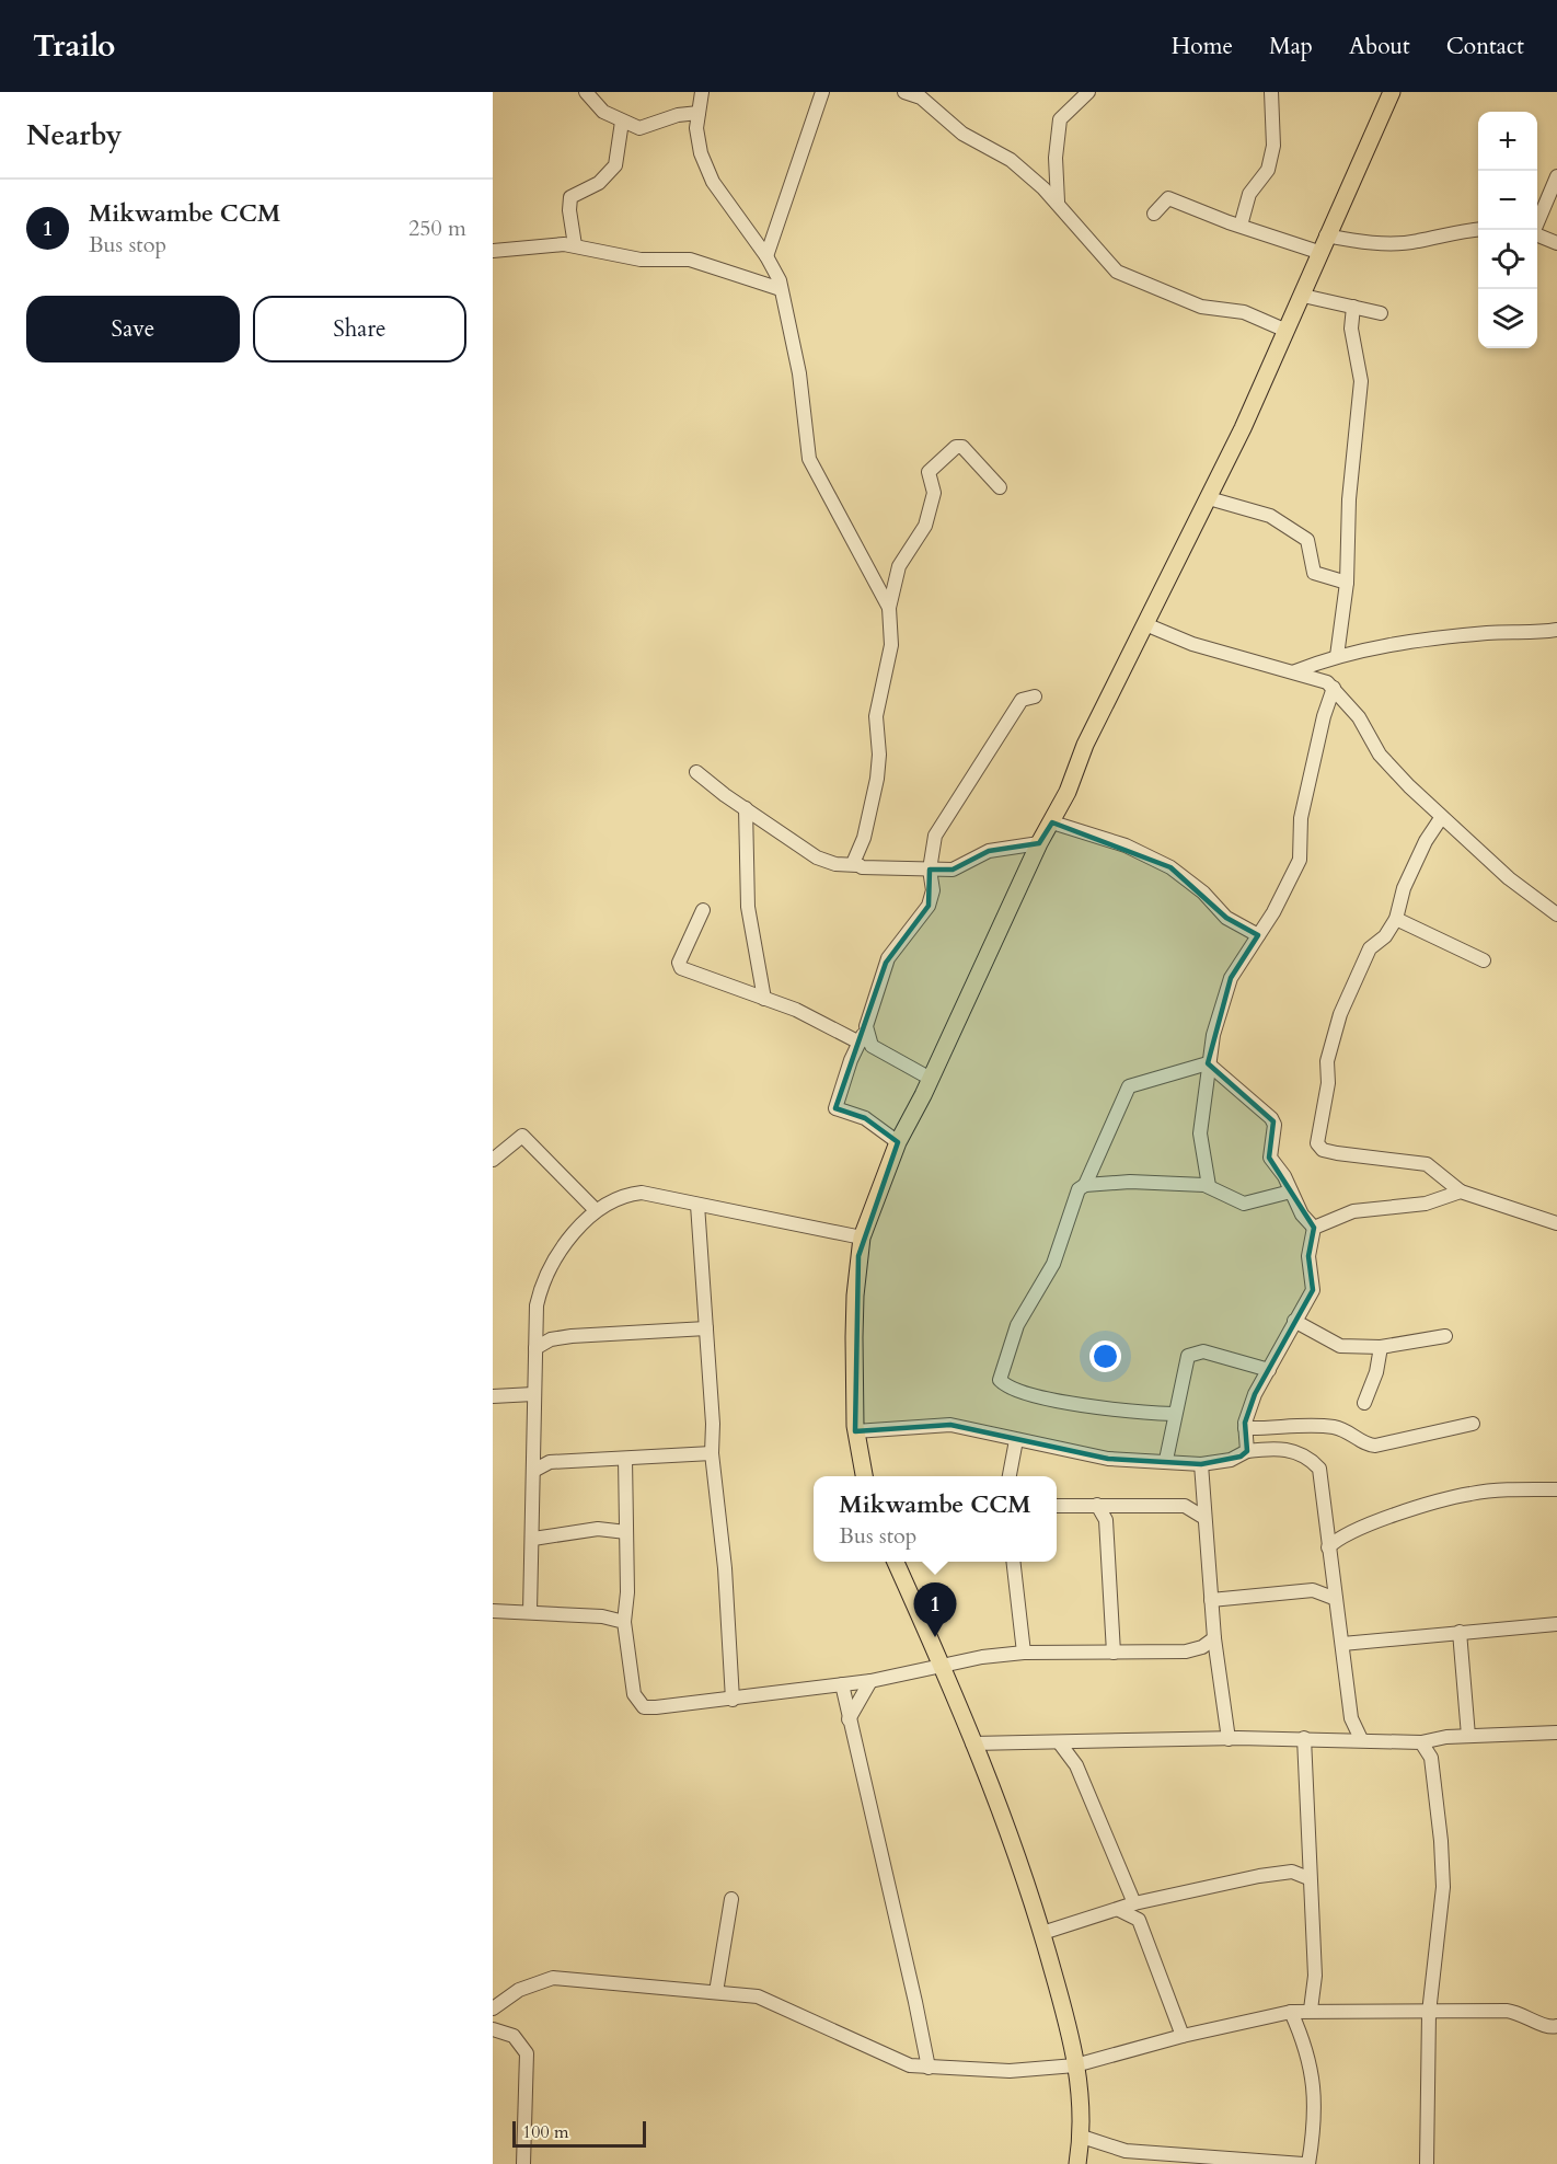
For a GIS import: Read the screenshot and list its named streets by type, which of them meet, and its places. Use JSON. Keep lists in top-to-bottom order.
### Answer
{
  "scale_bar": "100 m",
  "page": {
    "header": "Trailo",
    "nav": [
      "Home",
      "Map",
      "About",
      "Contact"
    ],
    "heading": "Nearby",
    "map_buttons": ["+", "−"],
    "list": [
      {
        "mark": "1",
        "name": "Mikwambe CCM",
        "note": "Bus stop",
        "value": "250 m"
      }
    ],
    "buttons": ["Save", "Share"],
    "popup": ["Mikwambe CCM", "Bus stop"],
    "pins": "1",
    "scale": "100 m"
  }
}
